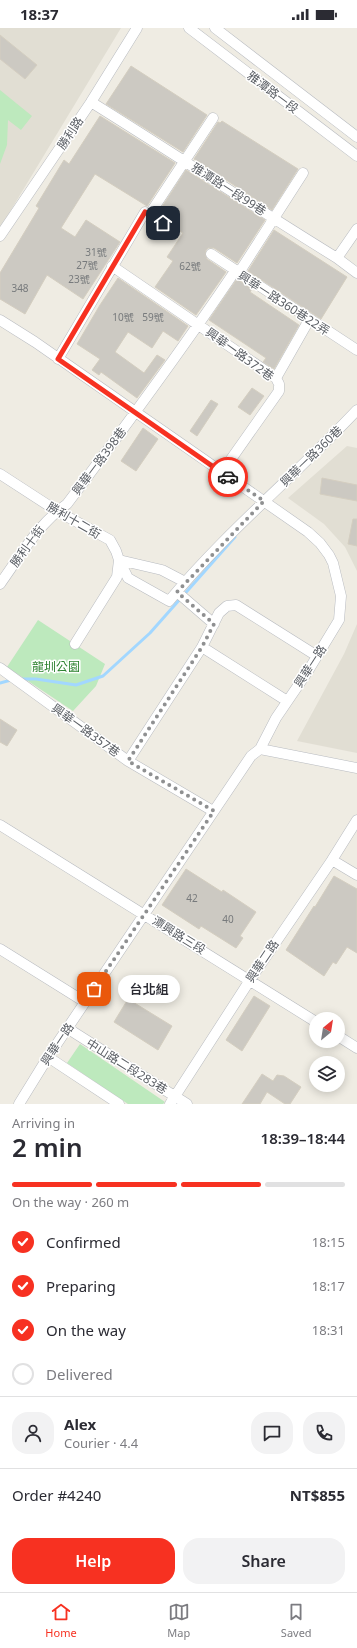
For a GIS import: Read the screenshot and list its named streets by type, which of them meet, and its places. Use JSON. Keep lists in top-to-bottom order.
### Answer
{
  "streets": {
    "street": [
      "雅潭路一段",
      "勝利路",
      "雅潭路一段99巷",
      "興華一路360巷22弄",
      "興華一路372巷",
      "興華一路360巷",
      "興華一路398巷",
      "勝利十二街",
      "勝利十街",
      "興華一路",
      "興華一路357巷",
      "潭興路三段",
      "興華二路",
      "中山路二段283巷"
    ]
  },
  "crossings": [
    ["勝利路", "雅潭路一段99巷"],
    ["雅潭路一段99巷", "興華一路398巷"],
    ["興華一路360巷22弄", "興華一路398巷"],
    ["興華一路372巷", "興華一路398巷"],
    ["興華一路372巷", "興華一路"],
    ["興華一路360巷", "勝利十二街"],
    ["興華一路360巷", "興華一路"],
    ["興華一路398巷", "勝利十二街"],
    ["興華一路398巷", "勝利十街"],
    ["興華一路398巷", "興華一路"],
    ["勝利十二街", "勝利十街"],
    ["興華一路", "興華一路357巷"],
    ["興華一路", "潭興路三段"],
    ["興華一路", "中山路二段283巷"],
    ["潭興路三段", "興華二路"],
    ["興華二路", "中山路二段283巷"]
  ],
  "parks": ["龍圳公園"],
  "places": ["台北組"],
  "house_numbers": [
    "31號",
    "27號",
    "62號",
    "23號",
    "348",
    "10號",
    "59號",
    "42",
    "40"
  ],
  "north": "top right",
  "page": {
    "status": "18:37",
    "bubble": "台北組",
    "heading": ["2 min", "Arriving in", "18:39–18:44"],
    "panel": [
      "Alex",
      "Courier · 4.4",
      "Order #4240",
      "NT$855"
    ],
    "bar": "On the way · 260 m",
    "list": [
      ["Confirmed", "18:15"],
      ["Preparing", "18:17"],
      ["On the way", "18:31"],
      "Delivered"
    ],
    "buttons": ["Help", "Share"],
    "tabs": ["Home", "Map", "Saved"]
  }
}
